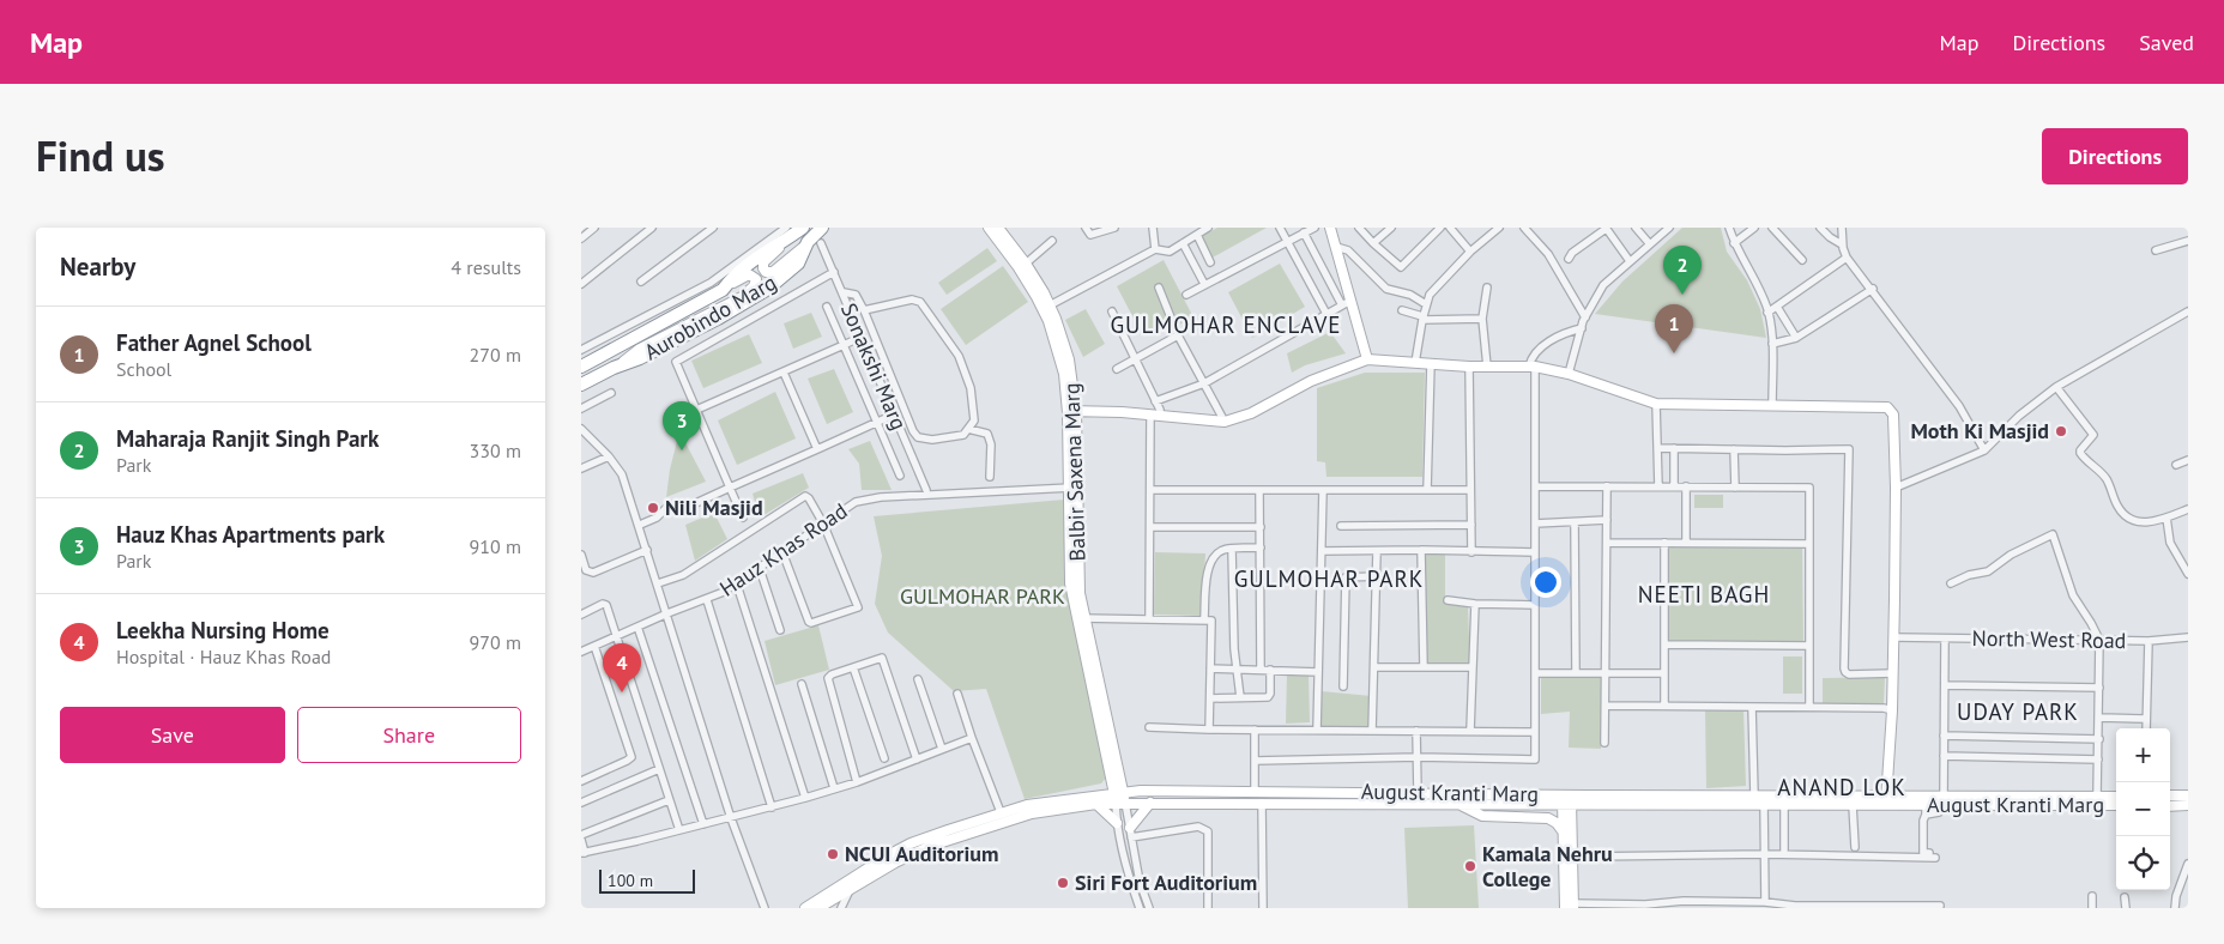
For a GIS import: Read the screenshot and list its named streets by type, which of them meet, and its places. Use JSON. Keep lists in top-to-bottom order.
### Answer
{
  "streets": {
    "highway": ["Aurobindo Marg"],
    "main road": ["Balbir Saxena Marg", "August Kranti Marg"],
    "street": ["Sonakshi Marg", "Hauz Khas Road", "North West Road"]
  },
  "crossings": [
    ["Aurobindo Marg", "Sonakshi Marg"],
    ["Balbir Saxena Marg", "Hauz Khas Road"],
    ["Balbir Saxena Marg", "August Kranti Marg"]
  ],
  "districts": [
    "GULMOHAR ENCLAVE",
    "GULMOHAR PARK",
    "NEETI BAGH",
    "UDAY PARK",
    "ANAND LOK"
  ],
  "parks": ["GULMOHAR PARK"],
  "places": [
    "Moth Ki Masjid",
    "Nili Masjid",
    "NCUI Auditorium",
    "Kamala Nehru College",
    "Siri Fort Auditorium"
  ],
  "scale_bar": "100 m",
  "page": {
    "header": "Map",
    "nav": ["Map", "Directions", "Saved"],
    "title": "Find us",
    "buttons": [
      "Directions",
      ["Save", "Share"]
    ],
    "heading": ["Nearby", "4 results"],
    "pins": [
      "2",
      "1",
      "3",
      "4"
    ],
    "list": [
      {
        "mark": "1",
        "name": "Father Agnel School",
        "note": "School",
        "value": "270 m"
      },
      {
        "mark": "2",
        "name": "Maharaja Ranjit Singh Park",
        "note": "Park",
        "value": "330 m"
      },
      {
        "mark": "3",
        "name": "Hauz Khas Apartments park",
        "note": "Park",
        "value": "910 m"
      },
      {
        "mark": "4",
        "name": "Leekha Nursing Home",
        "note": "Hospital · Hauz Khas Road",
        "value": "970 m"
      }
    ],
    "map_buttons": ["+", "−"],
    "scale": "100 m"
  }
}
